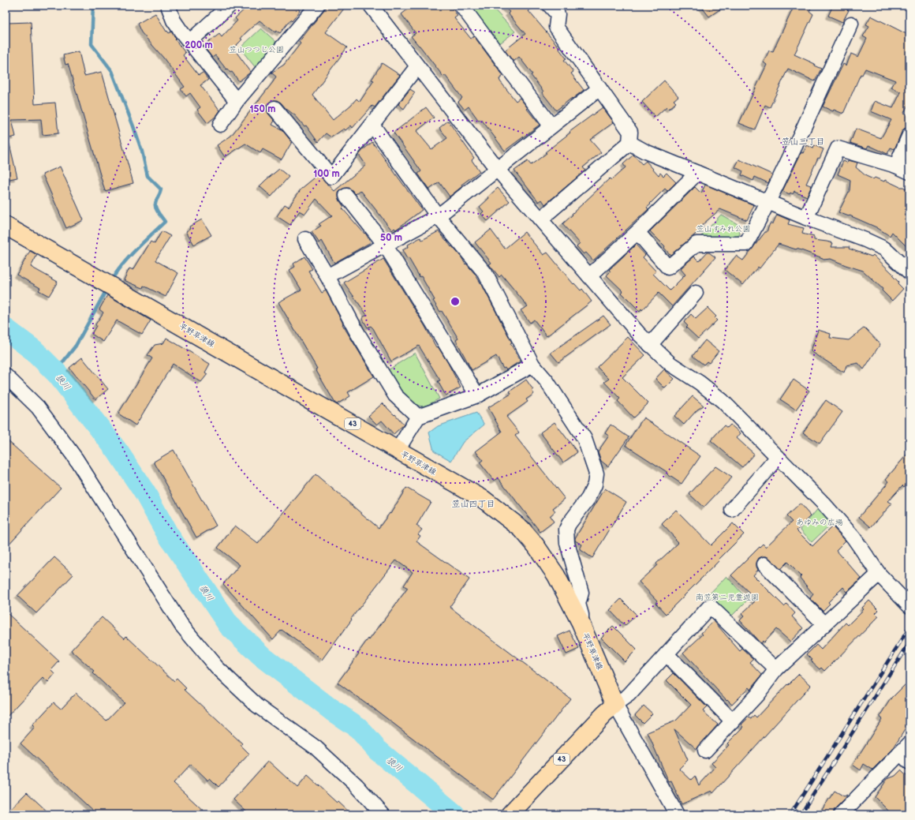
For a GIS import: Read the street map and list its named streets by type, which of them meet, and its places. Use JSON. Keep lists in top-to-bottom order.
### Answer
{
  "streets": {
    "main road": ["平野草津線", "43"]
  },
  "crossings": [
    ["平野草津線", "43"]
  ],
  "districts": ["笠山三丁目", "笠山四丁目"],
  "water": ["狼川"],
  "parks": [
    "笠山つつじ公園",
    "笠山すみれ公園",
    "あゆみの広場",
    "南笠第二児童遊園"
  ],
  "rings": [
    "200 m",
    "150 m",
    "100 m",
    "50 m"
  ]
}
